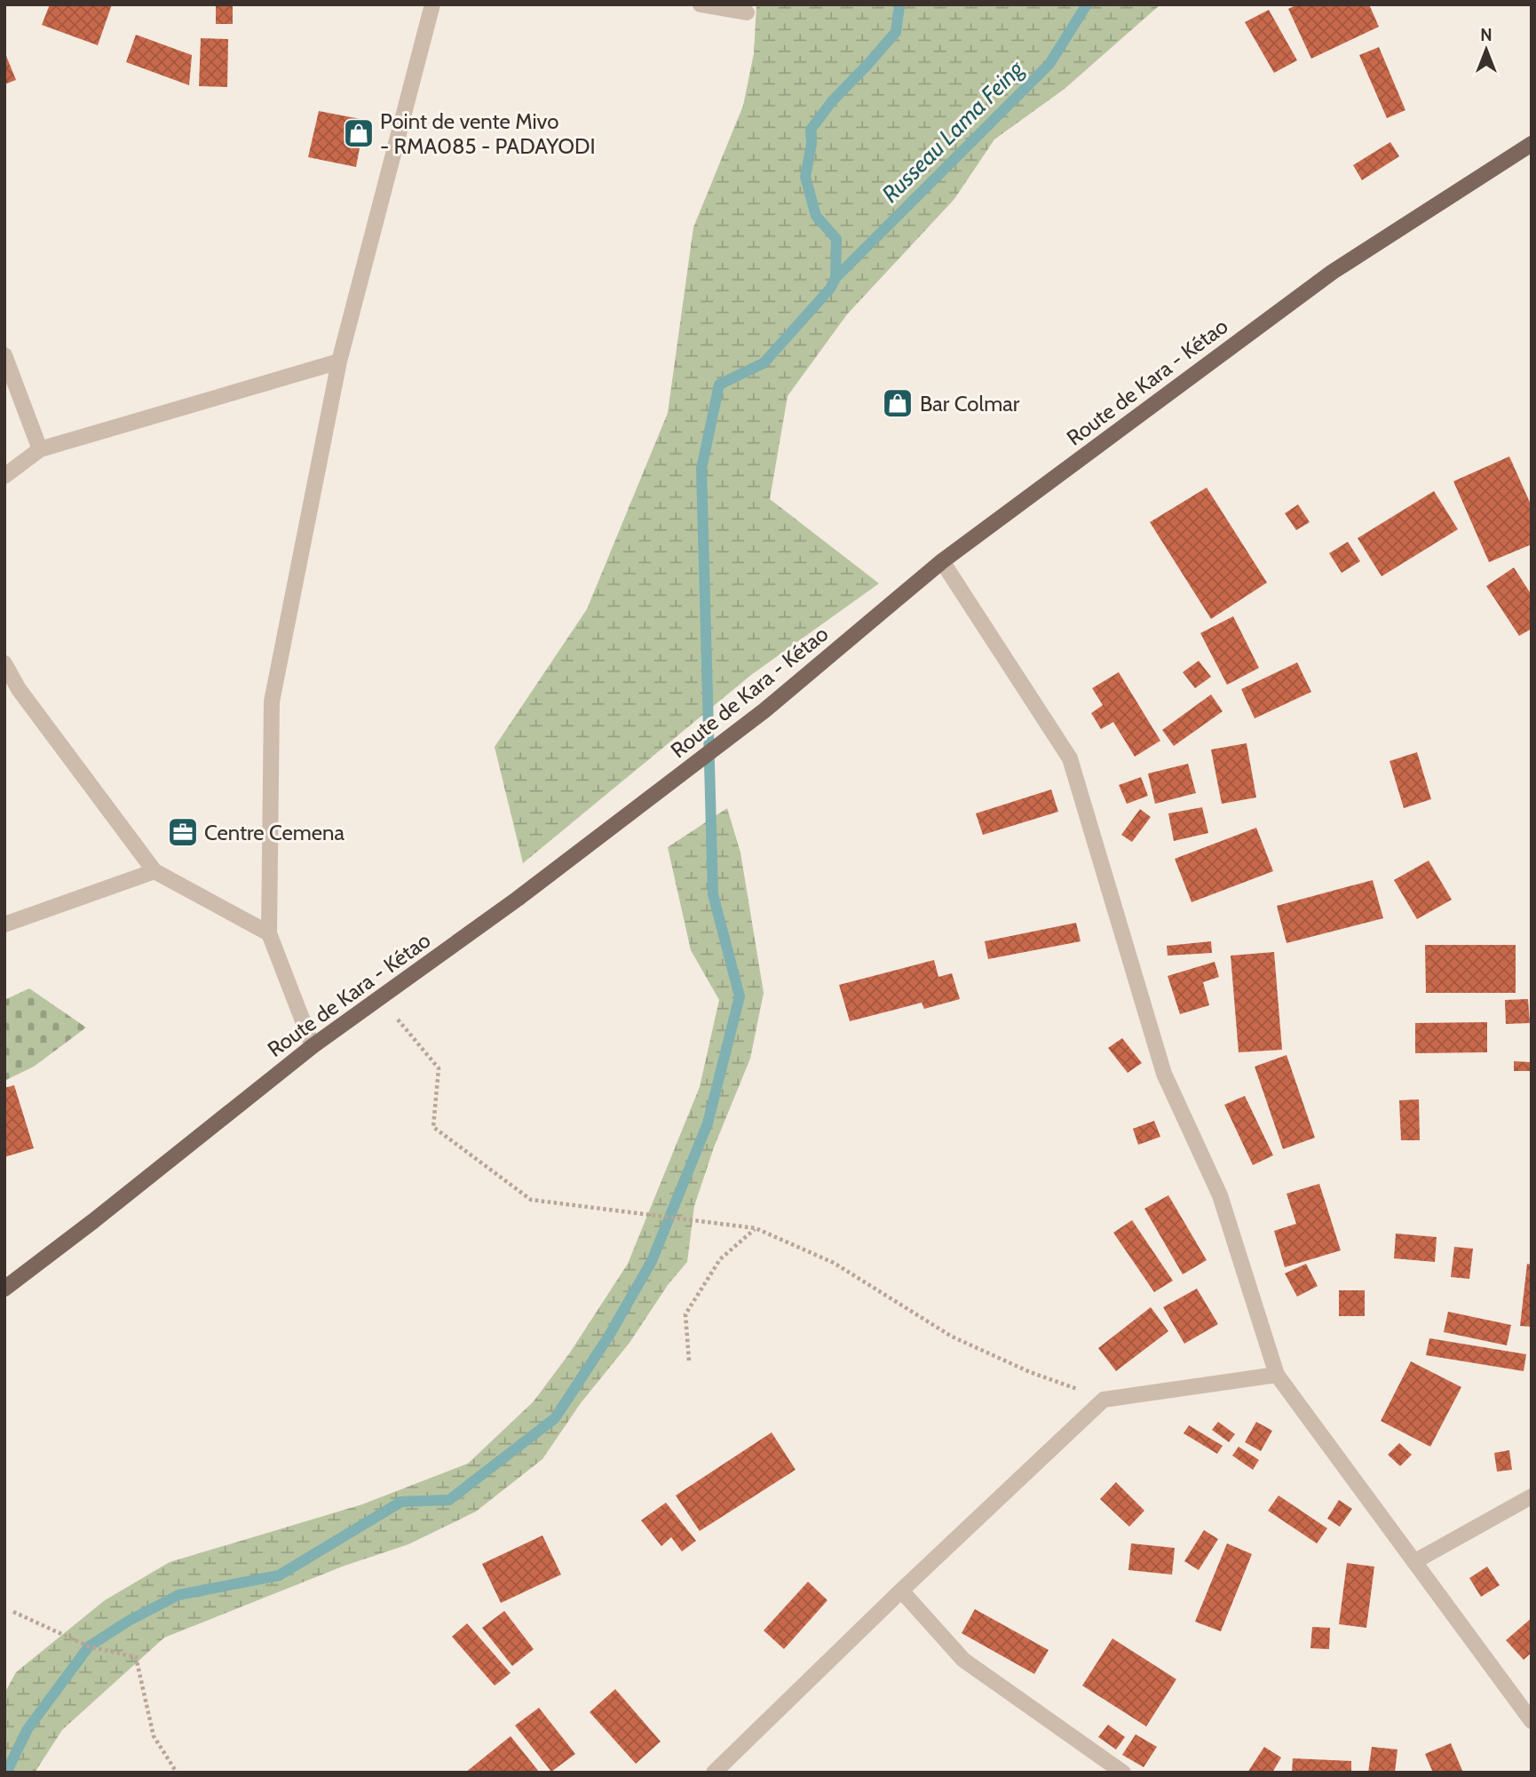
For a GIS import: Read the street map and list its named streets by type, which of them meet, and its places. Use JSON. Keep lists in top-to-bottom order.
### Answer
{
  "streets": {
    "main road": ["Route de Kara - Kétao"]
  },
  "water": ["Russeau Lama Feing"],
  "places": {
    "shop": ["Point de vente Mivo - RMA085 - PADAYODI", "Bar Colmar"],
    "office": ["Centre Cemena"]
  },
  "north": "top"
}
